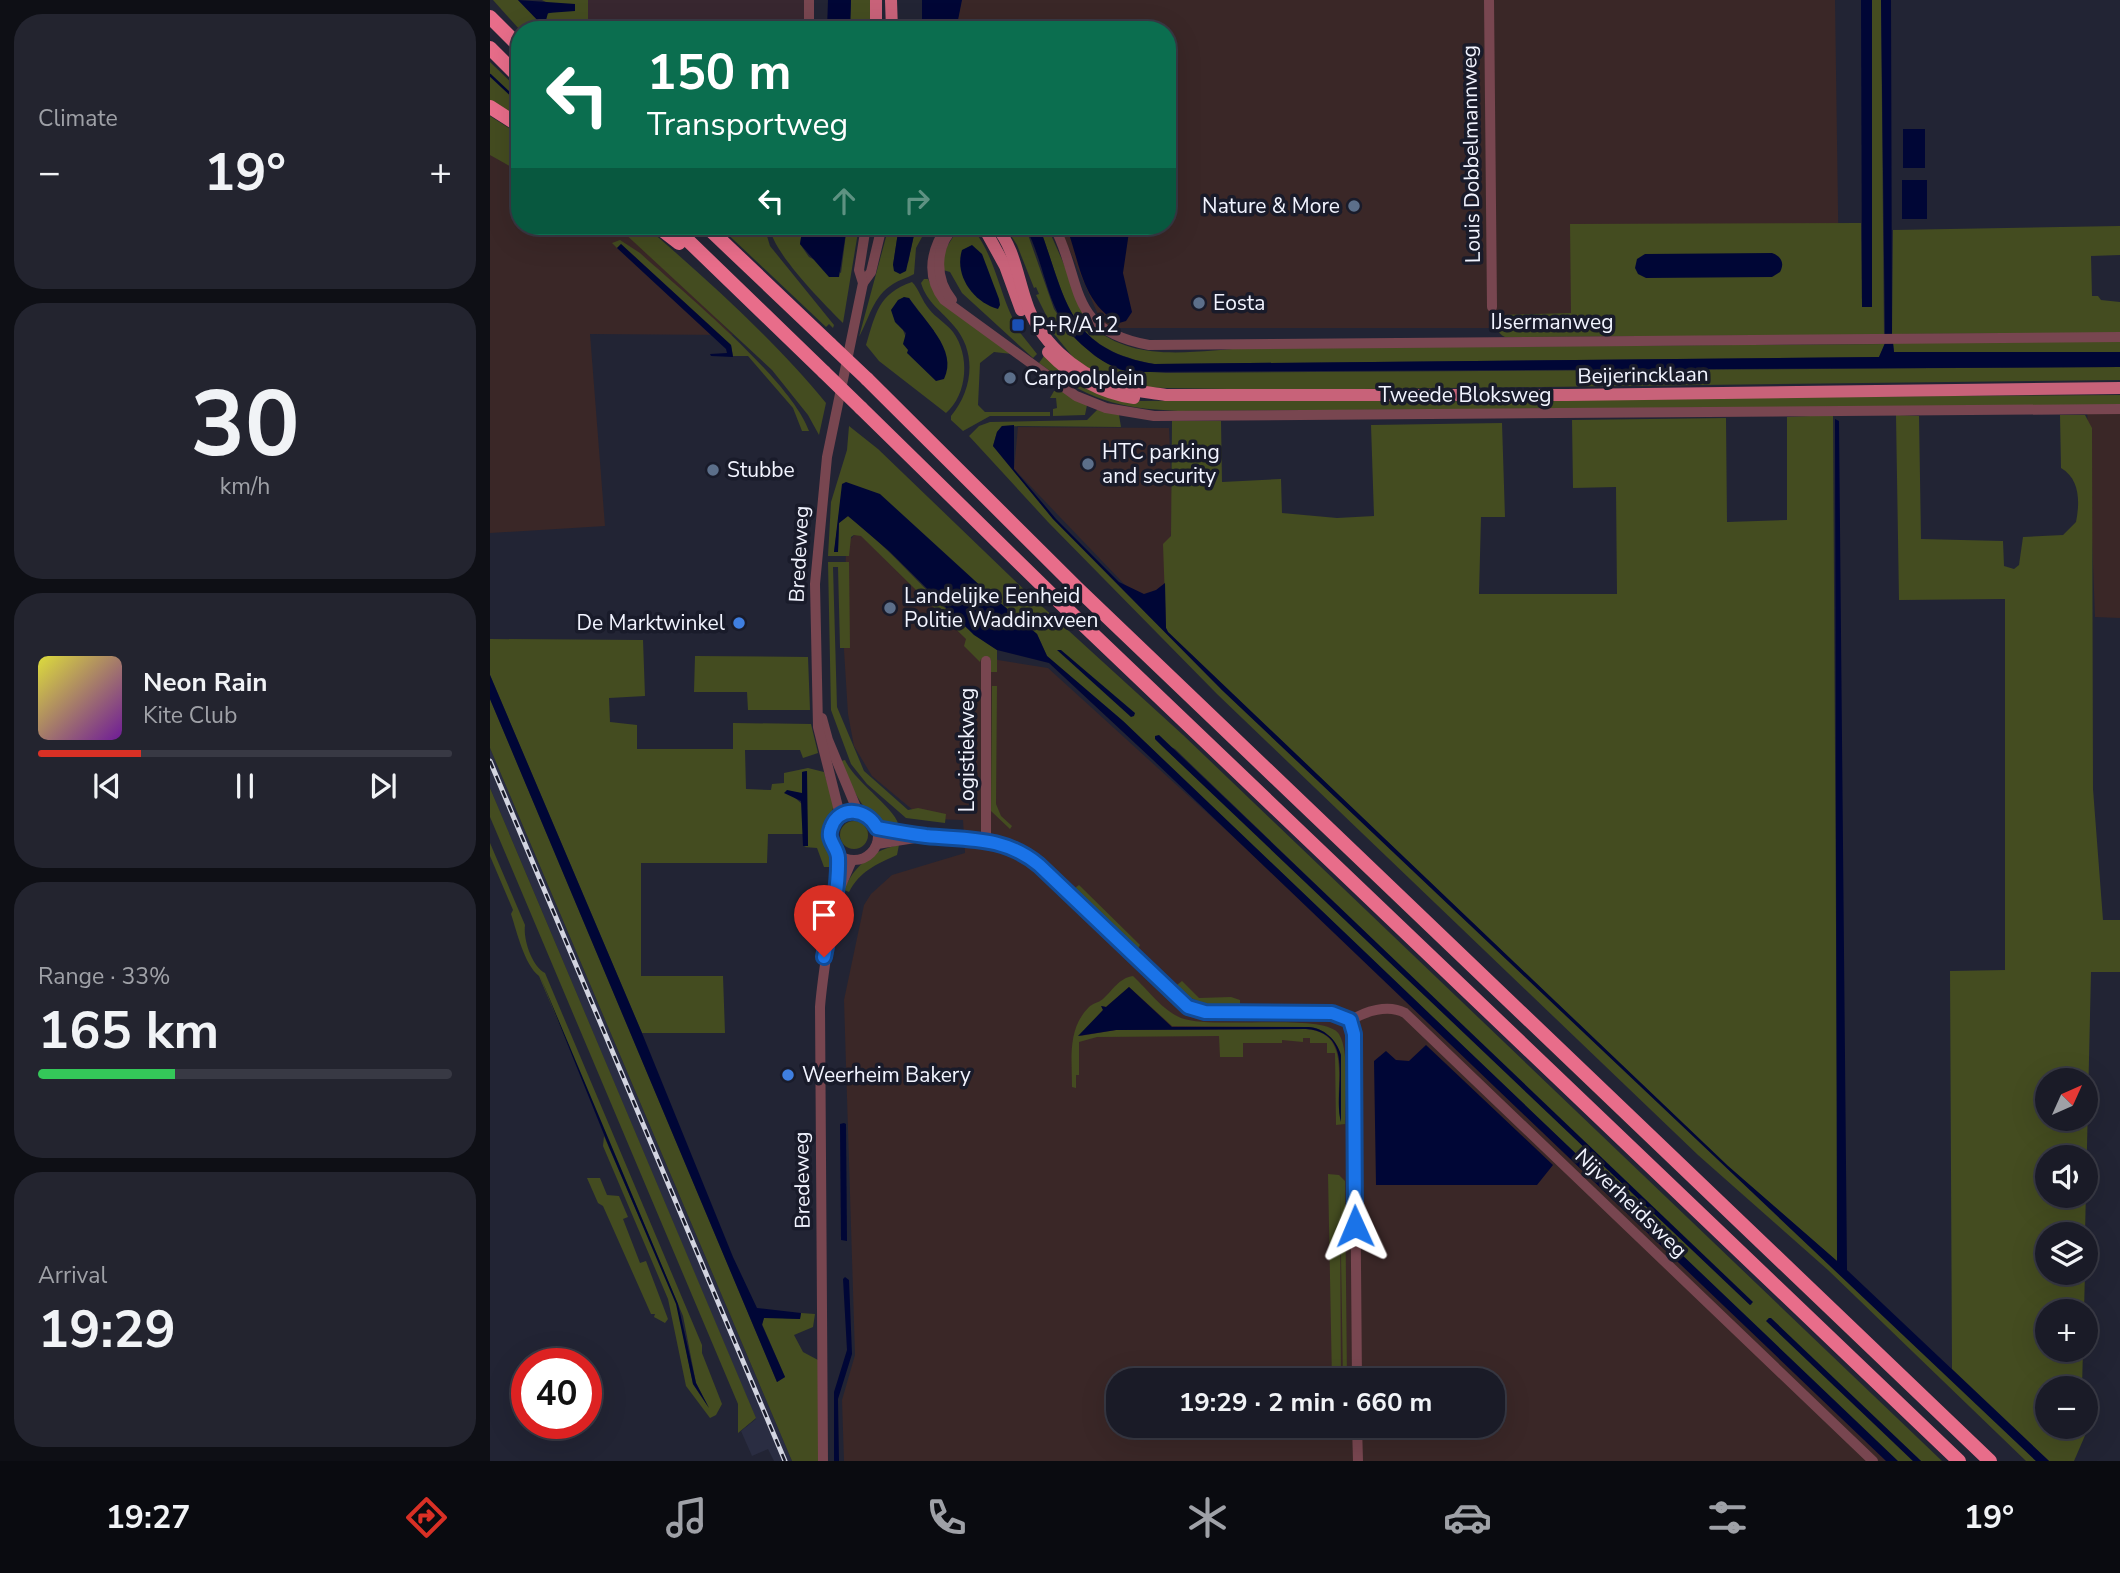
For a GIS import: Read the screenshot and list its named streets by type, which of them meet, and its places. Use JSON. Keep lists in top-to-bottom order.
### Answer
{
  "streets": {
    "main road": ["Beijerincklaan"],
    "street": [
      "Louis Dobbelmannweg",
      "IJsermanweg",
      "Tweede Bloksweg",
      "Bredeweg",
      "Logistiekweg",
      "Nijverheidsweg"
    ]
  },
  "places": {
    "other": [
      "Nature & More",
      "Eosta",
      "Carpoolplein",
      "HTC parking and security",
      "Stubbe",
      "Landelijke Eenheid Politie Waddinxveen",
      "De Marktwinkel",
      "Weerheim Bakery"
    ],
    "transit": ["P+R/A12"]
  },
  "north": "top right",
  "page": {
    "tile": [
      "Climate",
      ["30", "km/h"],
      ["Range · 33%", "165 km"],
      ["Arrival", "19:29"]
    ],
    "turn": ["150 m", "Transportweg"],
    "heat": ["−", "19°", "+"],
    "song": ["Neon Rain", "Kite Club"],
    "map_buttons": ["+", "−"],
    "limit": "40",
    "trip": "19:29 · 2 min · 660 m",
    "tabs": ["19:27", "19°"]
  }
}
